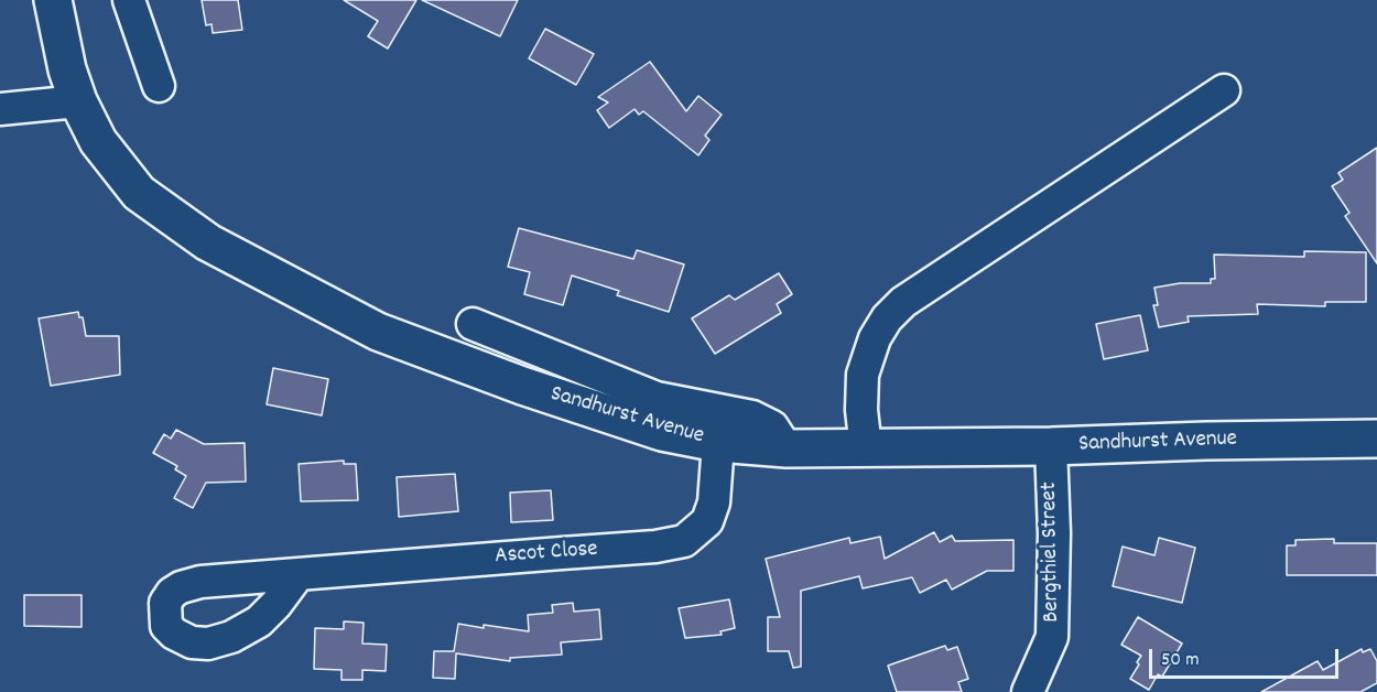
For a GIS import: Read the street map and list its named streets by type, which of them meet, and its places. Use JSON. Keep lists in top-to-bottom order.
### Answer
{
  "streets": {
    "street": ["Sandhurst Avenue", "Bergthiel Street", "Ascot Close"]
  },
  "crossings": [
    ["Sandhurst Avenue", "Bergthiel Street"],
    ["Sandhurst Avenue", "Ascot Close"]
  ],
  "scale_bar": "50 m"
}
